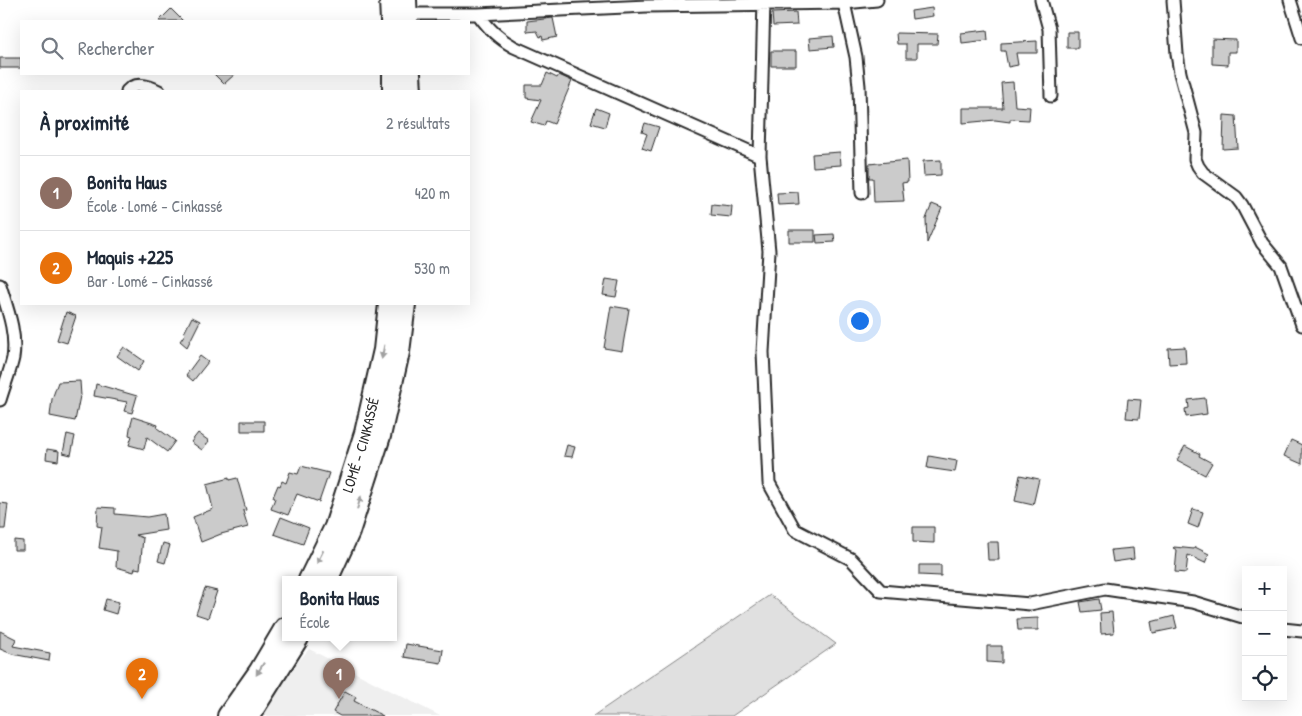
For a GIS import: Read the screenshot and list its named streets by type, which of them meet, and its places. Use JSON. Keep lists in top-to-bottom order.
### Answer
{
  "streets": {
    "highway": ["LOMÉ - CINKASSÉ"]
  },
  "page": {
    "search": "Rechercher",
    "heading": ["À proximité", "2 résultats"],
    "list": [
      {
        "mark": "1",
        "name": "Bonita Haus",
        "note": "École · Lomé - Cinkassé",
        "value": "420 m"
      },
      {
        "mark": "2",
        "name": "Maquis +225",
        "note": "Bar · Lomé - Cinkassé",
        "value": "530 m"
      }
    ],
    "map_buttons": ["+", "−"],
    "popup": ["Bonita Haus", "École"],
    "pins": ["1", "2"]
  }
}
